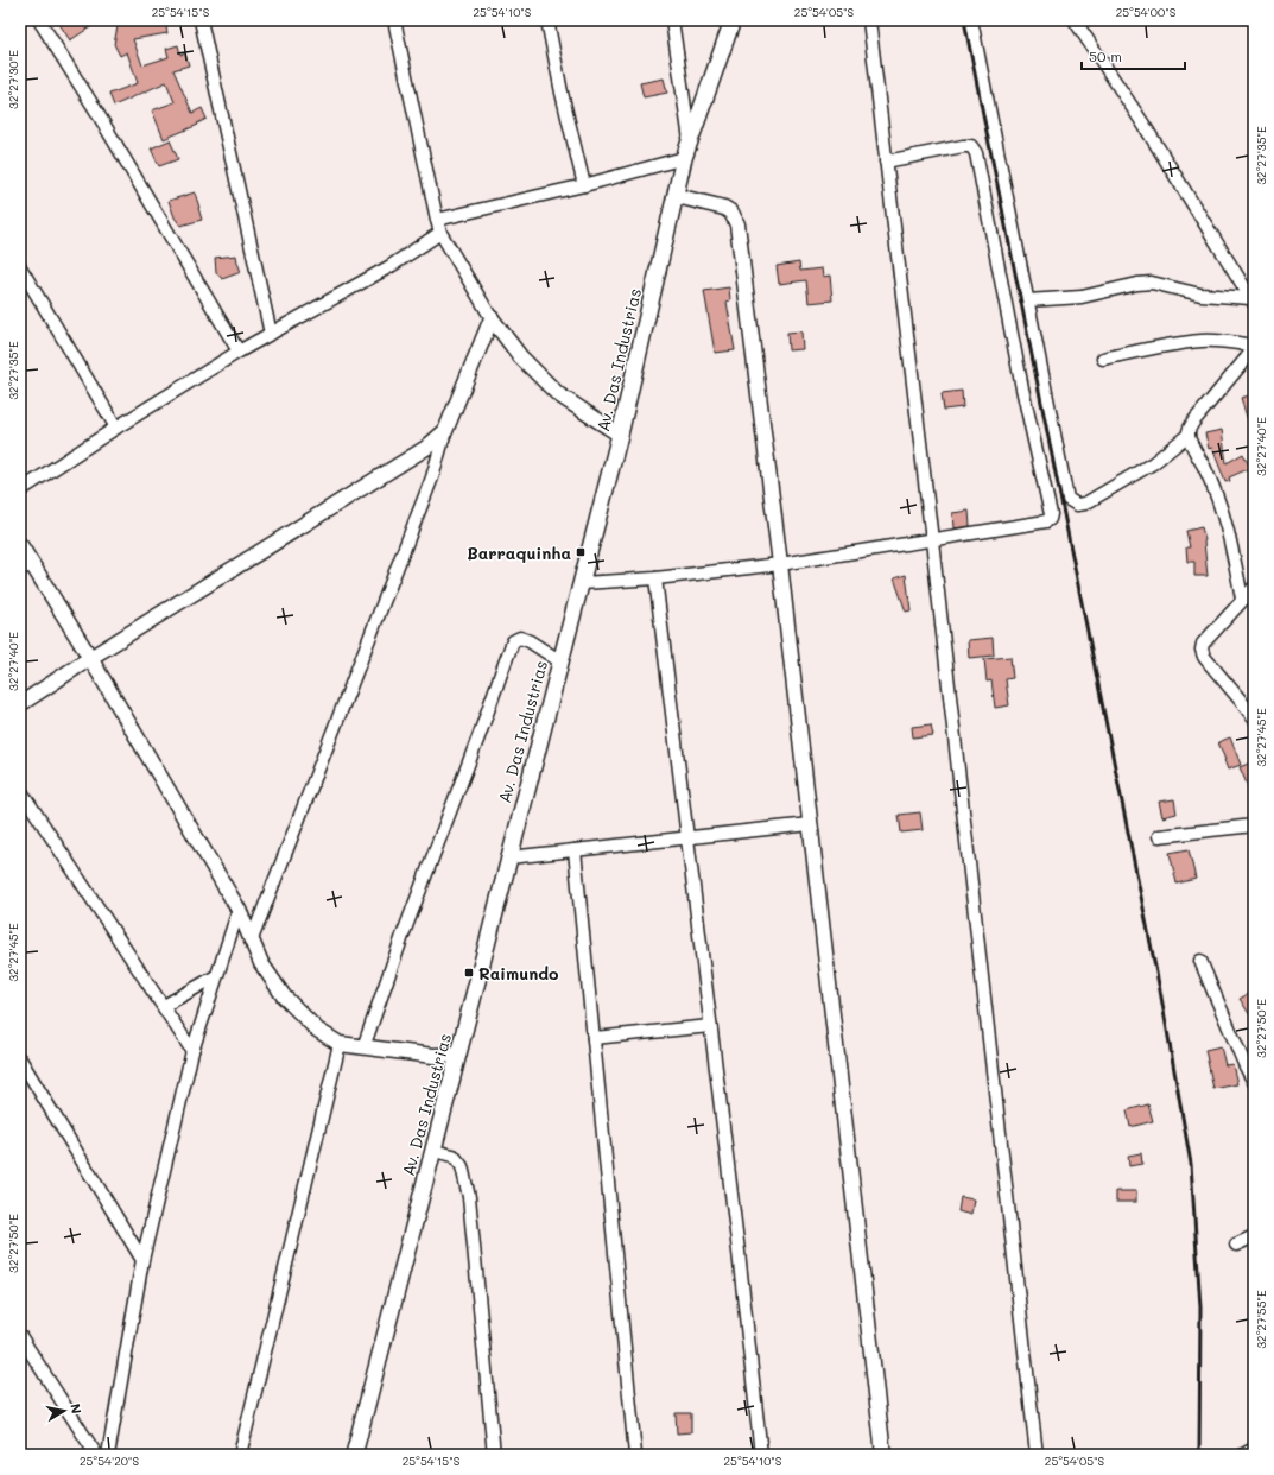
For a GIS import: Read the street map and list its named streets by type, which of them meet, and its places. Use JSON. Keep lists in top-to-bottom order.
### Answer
{
  "streets": {
    "main road": ["Av. Das Industrias"]
  },
  "places": {
    "transit": ["Barraquinha", "Raimundo"]
  },
  "scale_bar": "50 m",
  "north": "right",
  "coordinates": [
    "25°54'15\"S",
    "25°54'10\"S",
    "25°54'05\"S",
    "25°54'00\"S",
    "32°27'30\"E",
    "32°27'35\"E",
    "32°27'40\"E",
    "32°27'45\"E",
    "32°27'50\"E",
    "32°27'55\"E",
    "25°54'20\"S"
  ]
}
